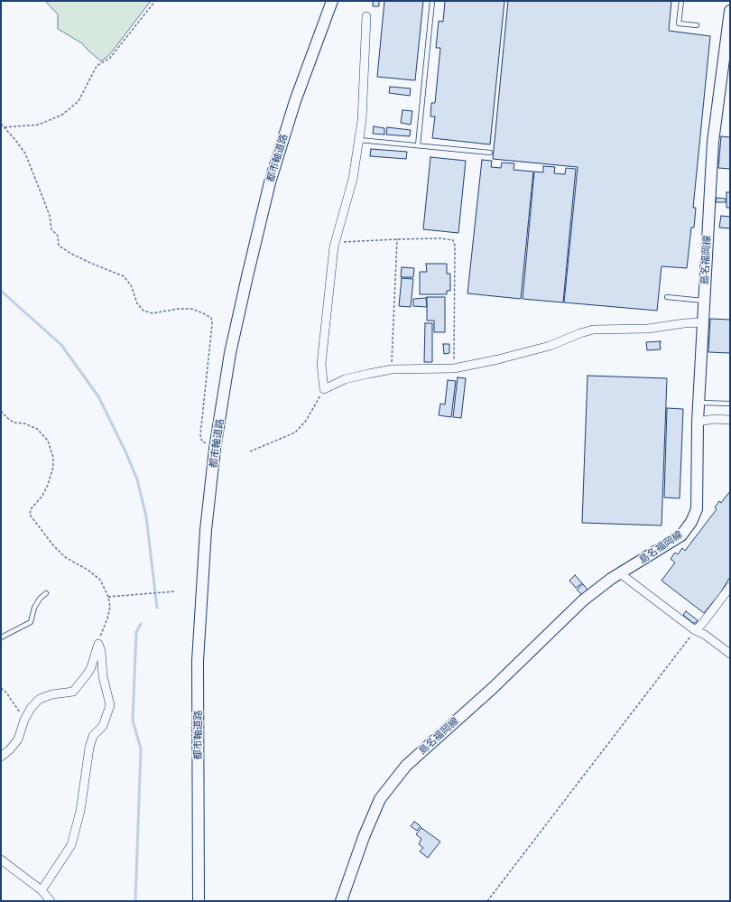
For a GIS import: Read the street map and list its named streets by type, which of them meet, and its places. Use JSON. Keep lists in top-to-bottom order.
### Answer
{
  "streets": {
    "main road": ["都市軸道路", "島名福岡線"]
  }
}
